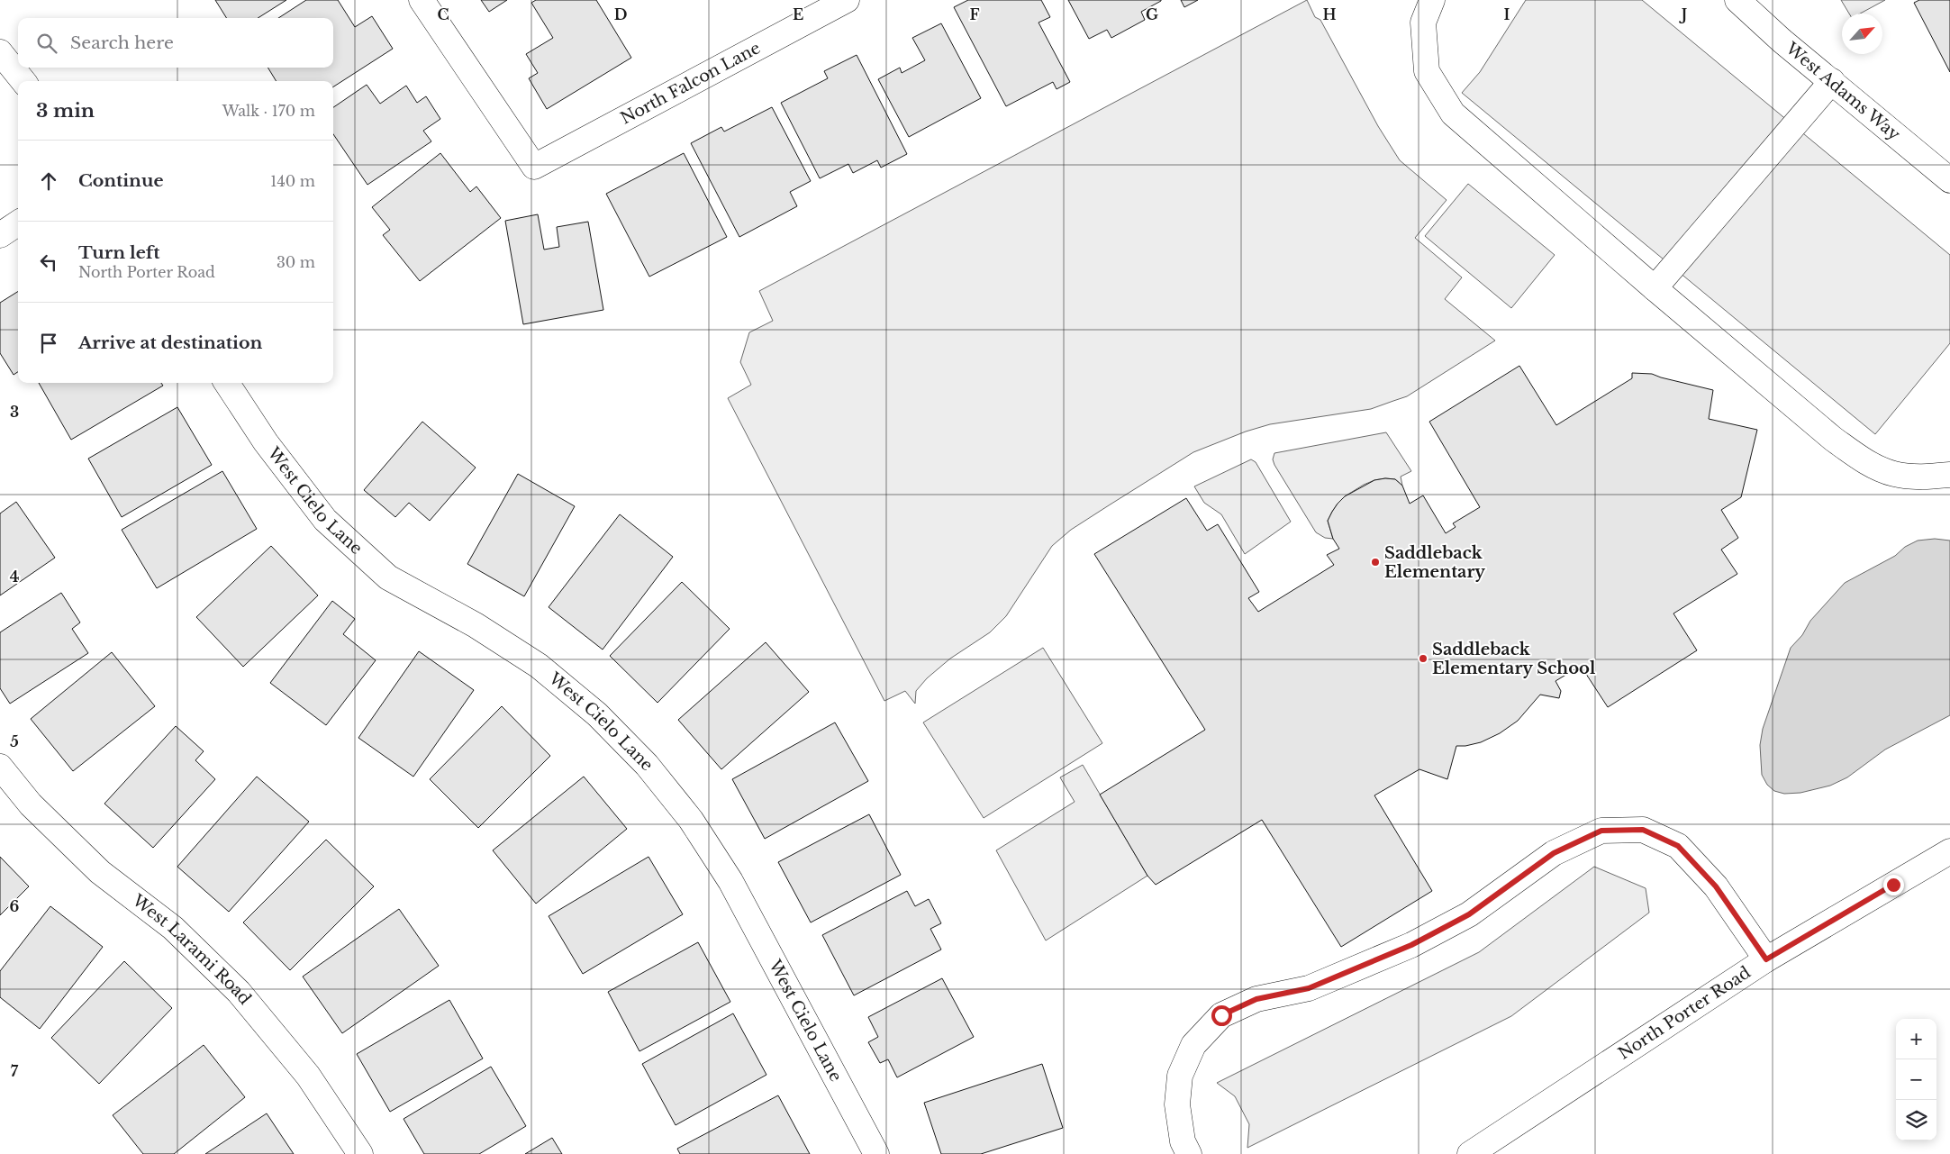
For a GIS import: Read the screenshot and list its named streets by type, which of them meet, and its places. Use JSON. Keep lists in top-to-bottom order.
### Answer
{
  "streets": {
    "street": [
      "North Falcon Lane",
      "West Adams Way",
      "West Cielo Lane",
      "West Larami Road",
      "North Porter Road"
    ]
  },
  "places": ["Saddleback Elementary", "Saddleback Elementary School"],
  "north": "top right",
  "page": {
    "search": "Search here",
    "heading": ["3 min", "Walk · 170 m"],
    "list": [
      ["Continue", "140 m"],
      ["Turn left", "North Porter Road", "30 m"],
      "Arrive at destination"
    ],
    "map_buttons": ["+", "−"]
  },
  "grid": {
    "columns": [
      "C",
      "D",
      "E",
      "F",
      "G",
      "H",
      "I",
      "J"
    ],
    "rows": [
      "3",
      "4",
      "5",
      "6",
      "7"
    ]
  }
}
